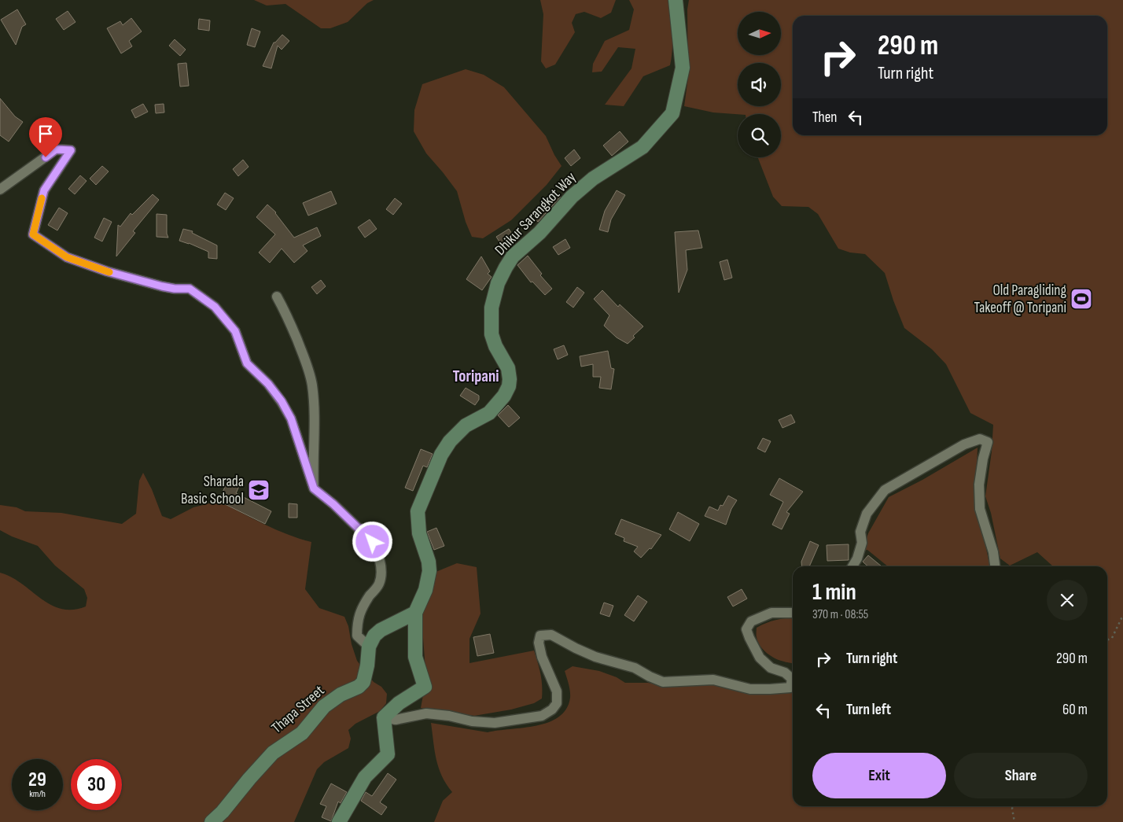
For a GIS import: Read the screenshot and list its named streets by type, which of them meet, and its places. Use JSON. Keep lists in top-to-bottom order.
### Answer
{
  "streets": {
    "street": ["Dhikur Sarangkot Way", "Thapa Street"]
  },
  "crossings": [
    ["Dhikur Sarangkot Way", "Thapa Street"]
  ],
  "districts": ["Toripani"],
  "places": {
    "sports": ["Old Paragliding Takeoff @ Toripani"],
    "school or university": ["Sharada Basic School"]
  },
  "north": "right",
  "page": {
    "turn": ["290 m", "Turn right"],
    "then": "Then",
    "heading": ["1 min", "370 m · 08:55"],
    "list": [
      {
        "name": "Turn right",
        "value": "290 m"
      },
      {
        "name": "Turn left",
        "value": "60 m"
      }
    ],
    "buttons": ["Exit", "Share"],
    "speed": "29 km/h",
    "limit": "30"
  }
}
